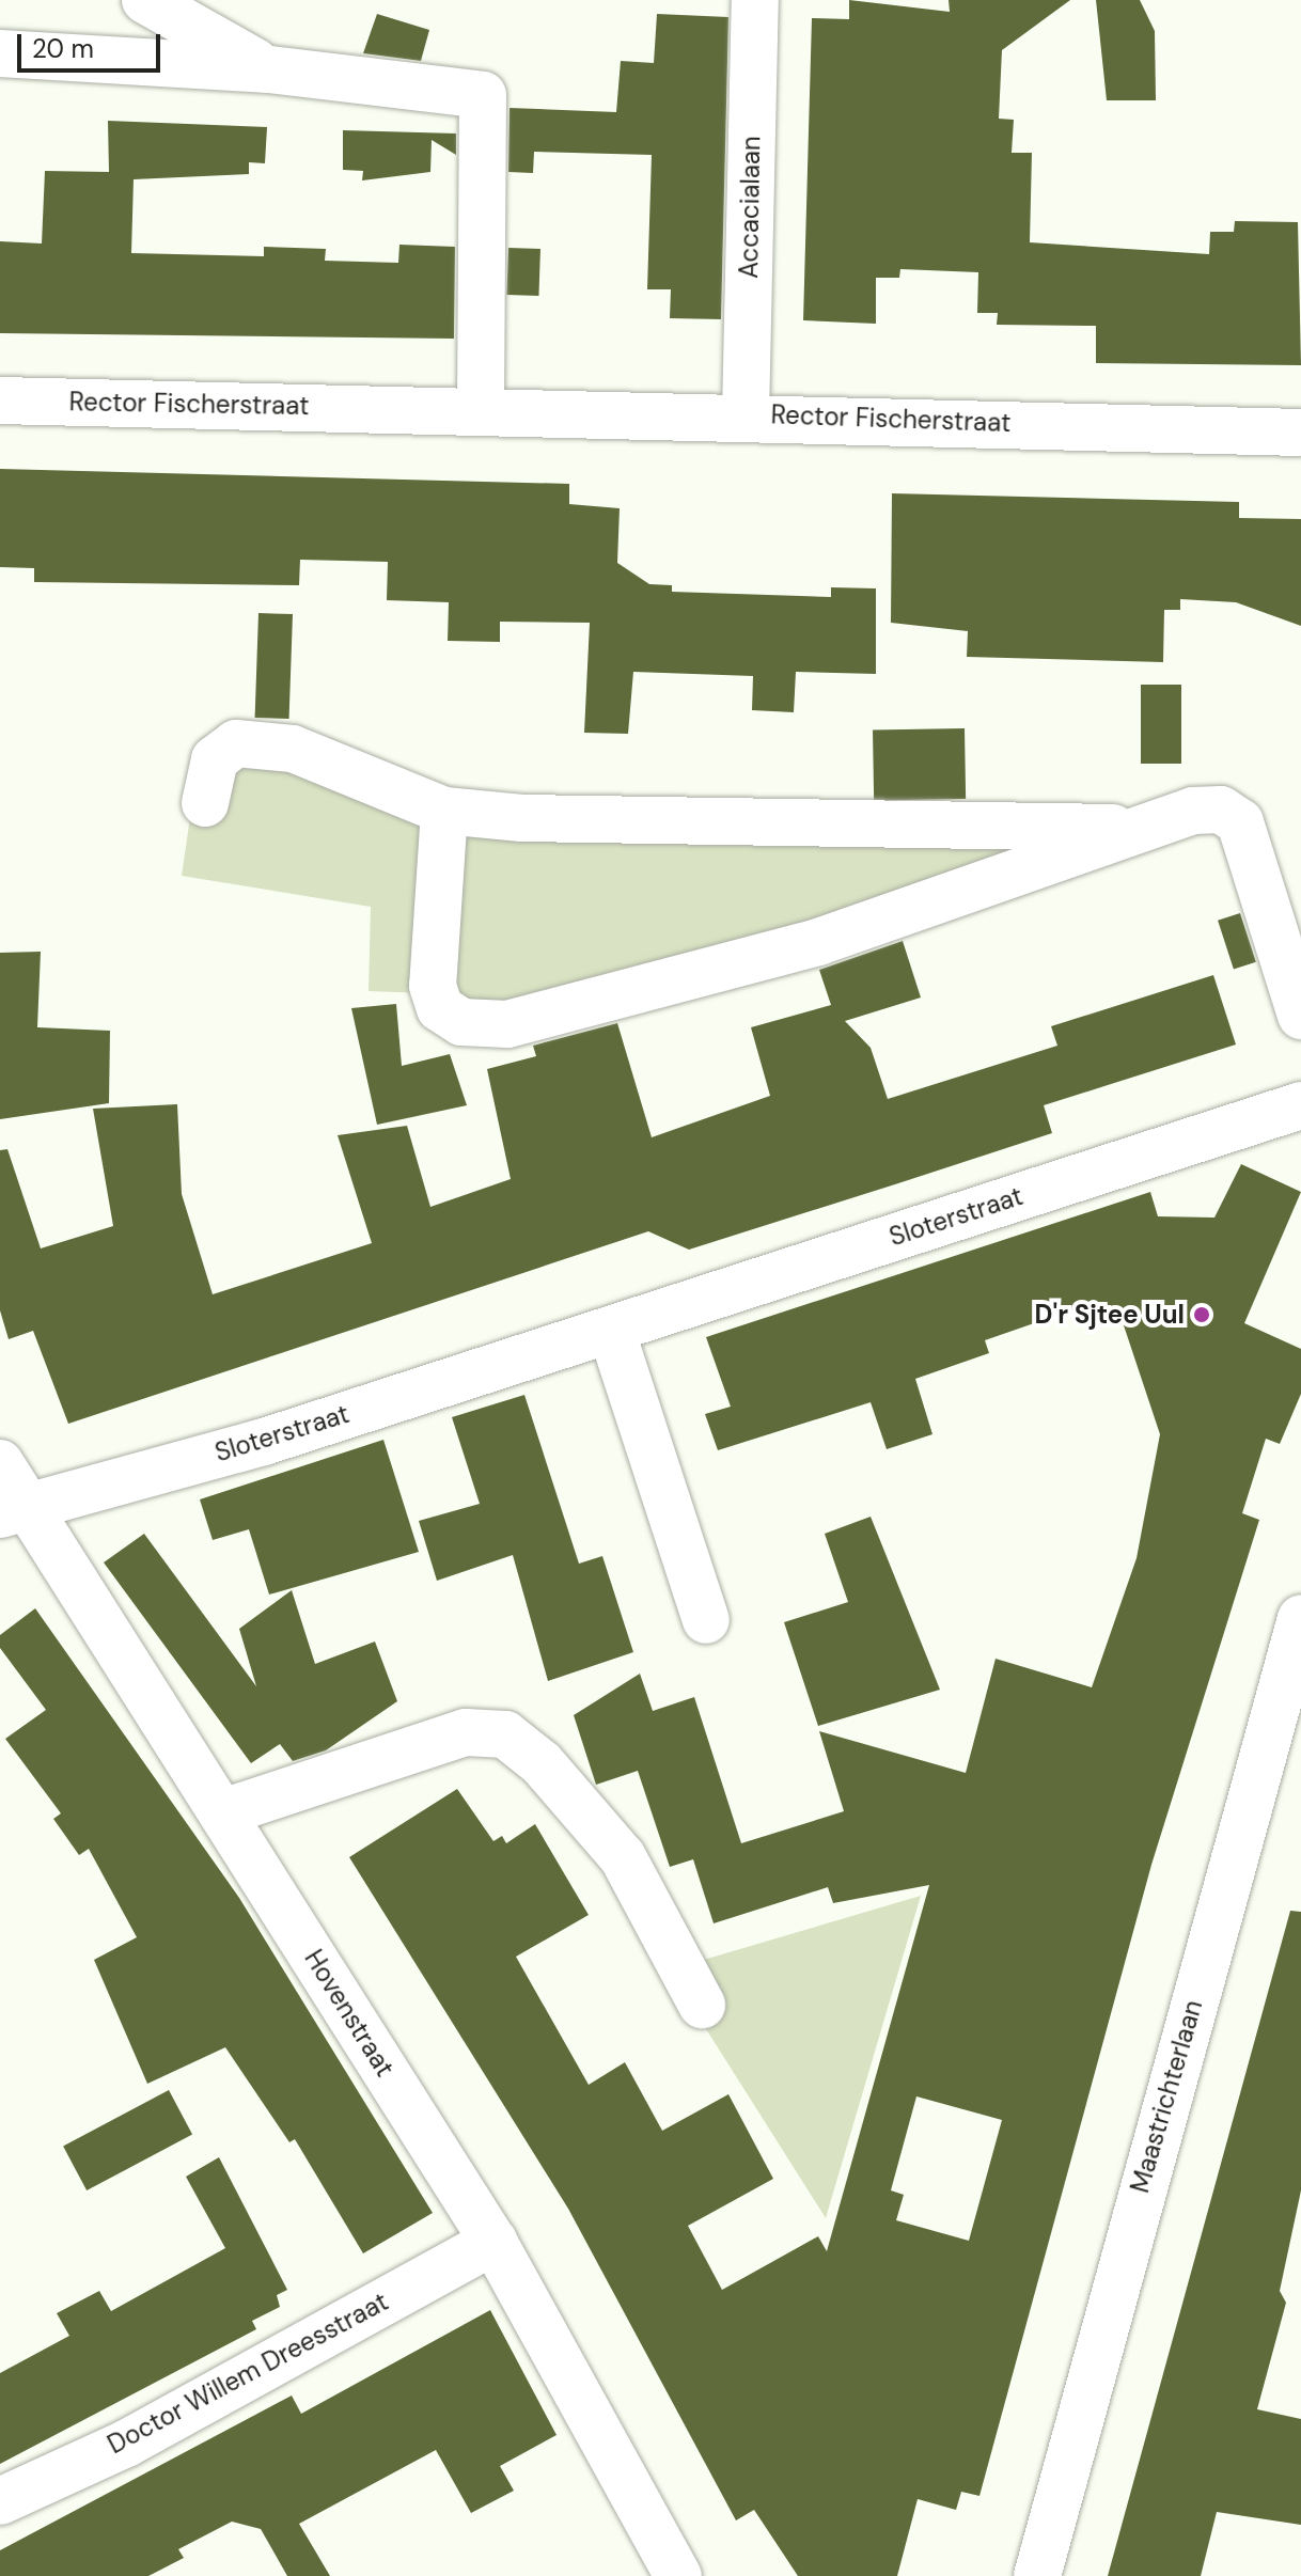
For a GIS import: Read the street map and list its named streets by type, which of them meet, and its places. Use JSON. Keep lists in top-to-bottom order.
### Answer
{
  "streets": {
    "street": [
      "Accacialaan",
      "Rector Fischerstraat",
      "Sloterstraat",
      "Hovenstraat",
      "Maastrichterlaan",
      "Doctor Willem Dreesstraat"
    ]
  },
  "crossings": [
    ["Accacialaan", "Rector Fischerstraat"],
    ["Sloterstraat", "Hovenstraat"],
    ["Hovenstraat", "Doctor Willem Dreesstraat"]
  ],
  "places": ["D'r Sjtee Uul"],
  "scale_bar": "20 m"
}
